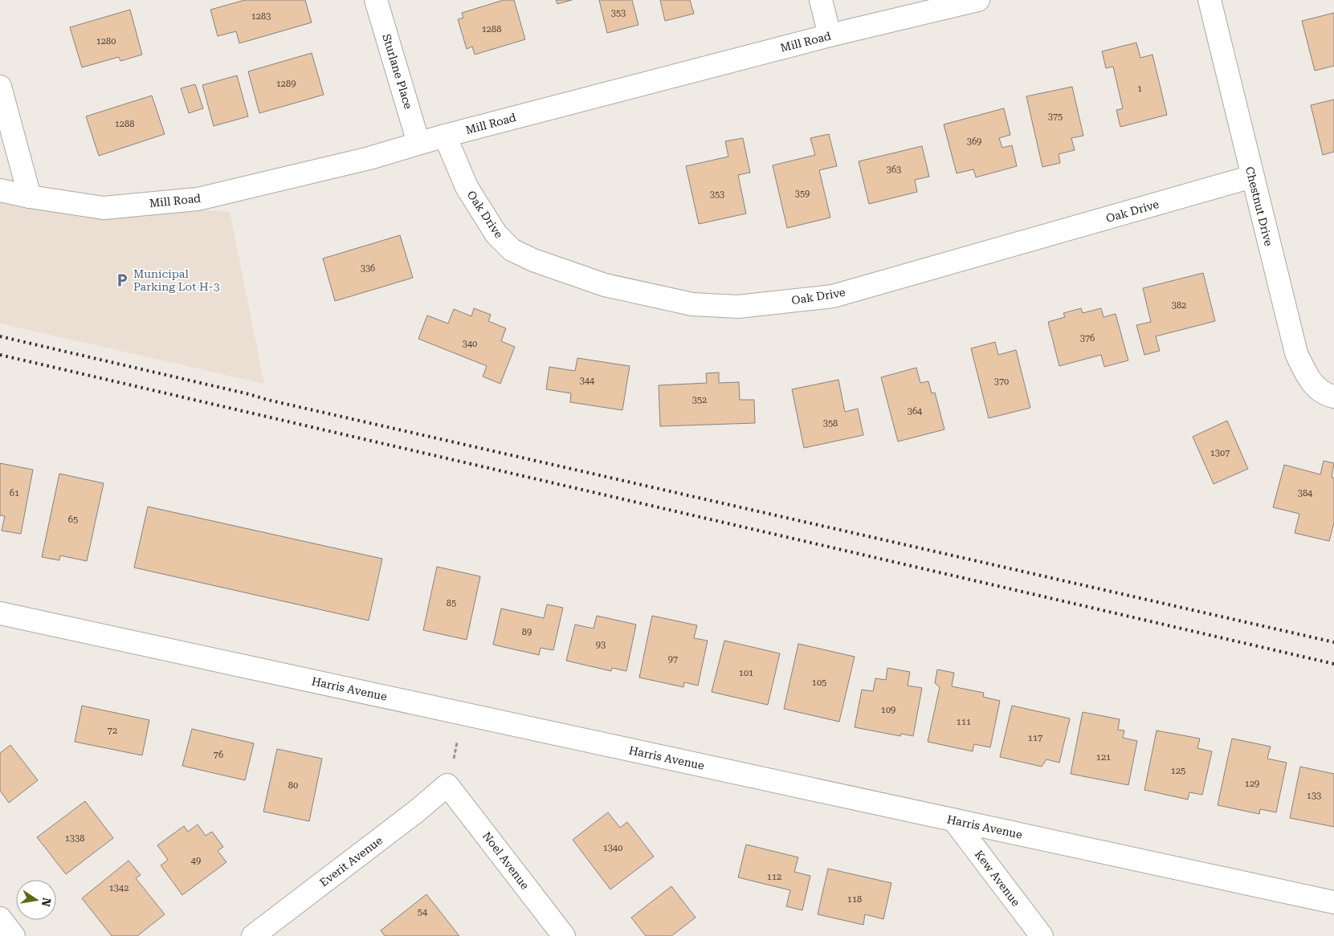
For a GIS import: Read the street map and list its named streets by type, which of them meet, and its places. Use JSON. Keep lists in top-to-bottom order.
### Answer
{
  "streets": {
    "street": [
      "Mill Road",
      "Sturlane Place",
      "Chestnut Drive",
      "Oak Drive",
      "Harris Avenue",
      "Noel Avenue",
      "Everit Avenue",
      "Kew Avenue"
    ]
  },
  "crossings": [
    ["Mill Road", "Sturlane Place"],
    ["Mill Road", "Oak Drive"],
    ["Chestnut Drive", "Oak Drive"],
    ["Harris Avenue", "Kew Avenue"],
    ["Noel Avenue", "Everit Avenue"]
  ],
  "places": {
    "parking": ["Municipal Parking Lot H-3"]
  },
  "house_numbers": [
    "353",
    "1283",
    "1288",
    "1280",
    "1289",
    "1",
    "375",
    "1288",
    "369",
    "363",
    "359",
    "353",
    "336",
    "382",
    "376",
    "340",
    "344",
    "370",
    "352",
    "364",
    "358",
    "1307",
    "61",
    "384",
    "65",
    "85",
    "89",
    "93",
    "97",
    "101",
    "105",
    "109",
    "111",
    "72",
    "117",
    "76",
    "121",
    "125",
    "129",
    "80",
    "133",
    "1338",
    "1340",
    "49",
    "112",
    "1342",
    "118",
    "54"
  ],
  "north": "right"
}
